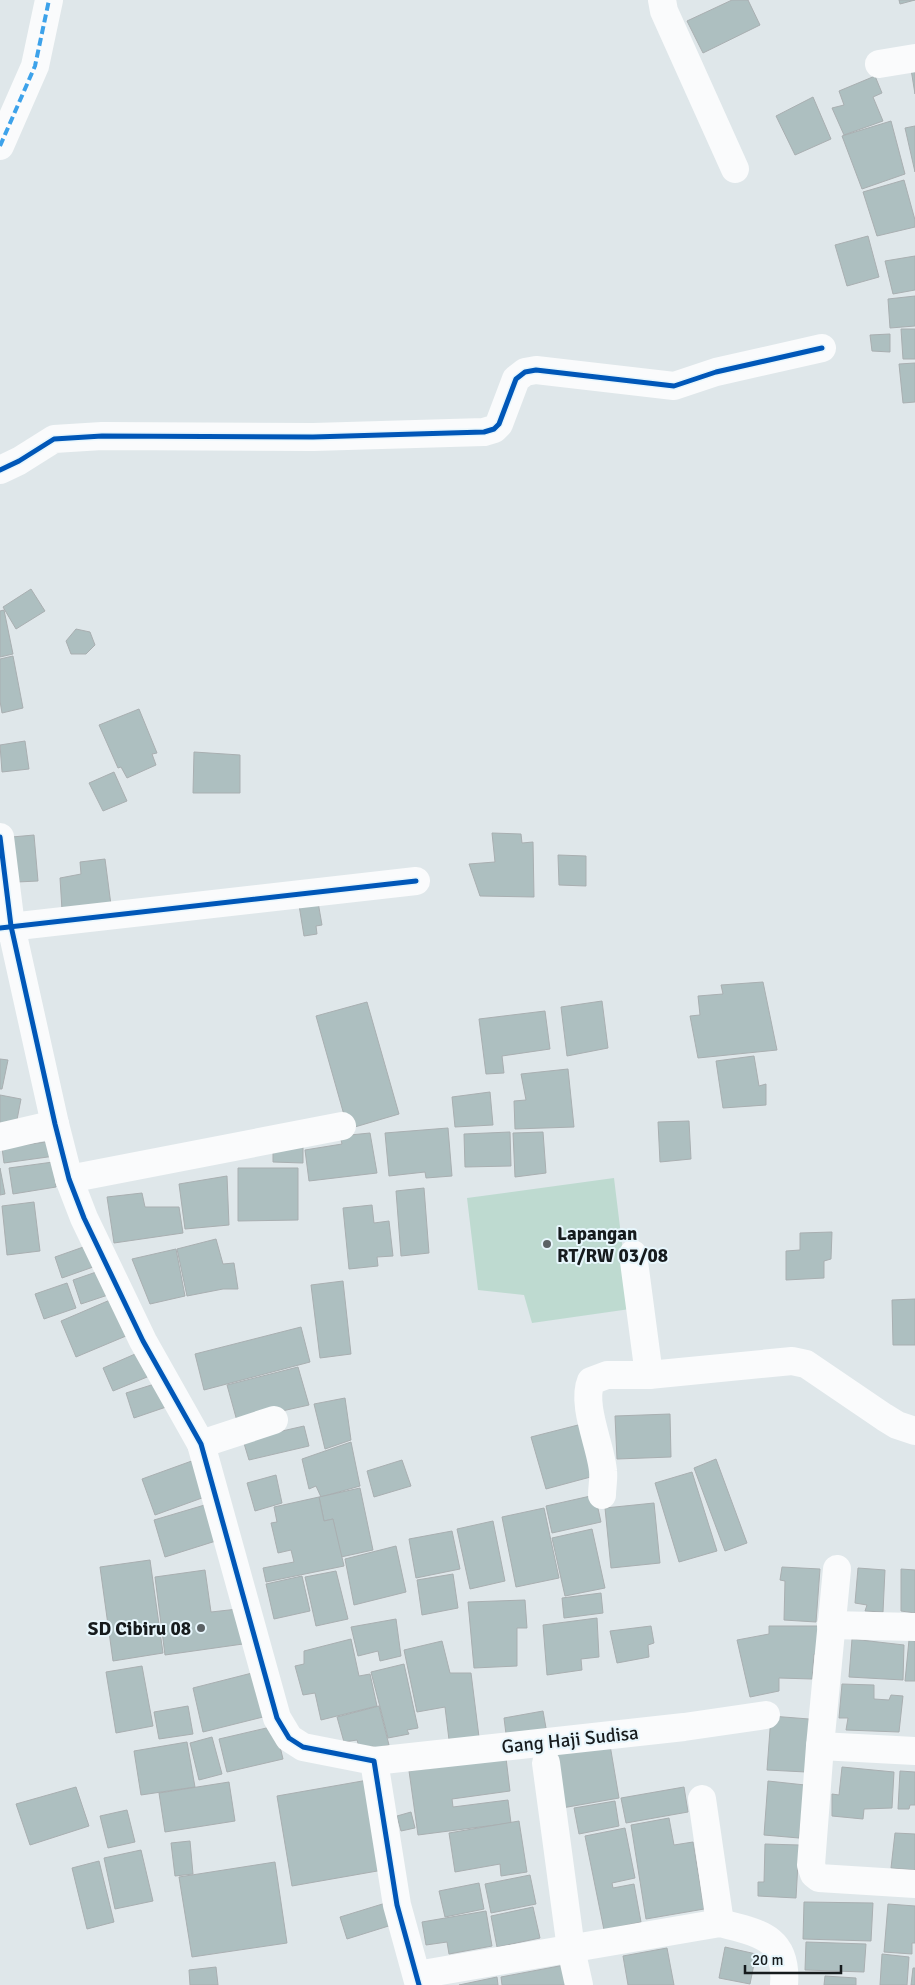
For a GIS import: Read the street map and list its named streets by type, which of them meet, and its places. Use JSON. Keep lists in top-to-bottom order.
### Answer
{
  "streets": {
    "street": ["Gang Haji Sudisa"]
  },
  "places": ["Lapangan RT/RW 03/08", "SD Cibiru 08"],
  "scale_bar": "20 m"
}
